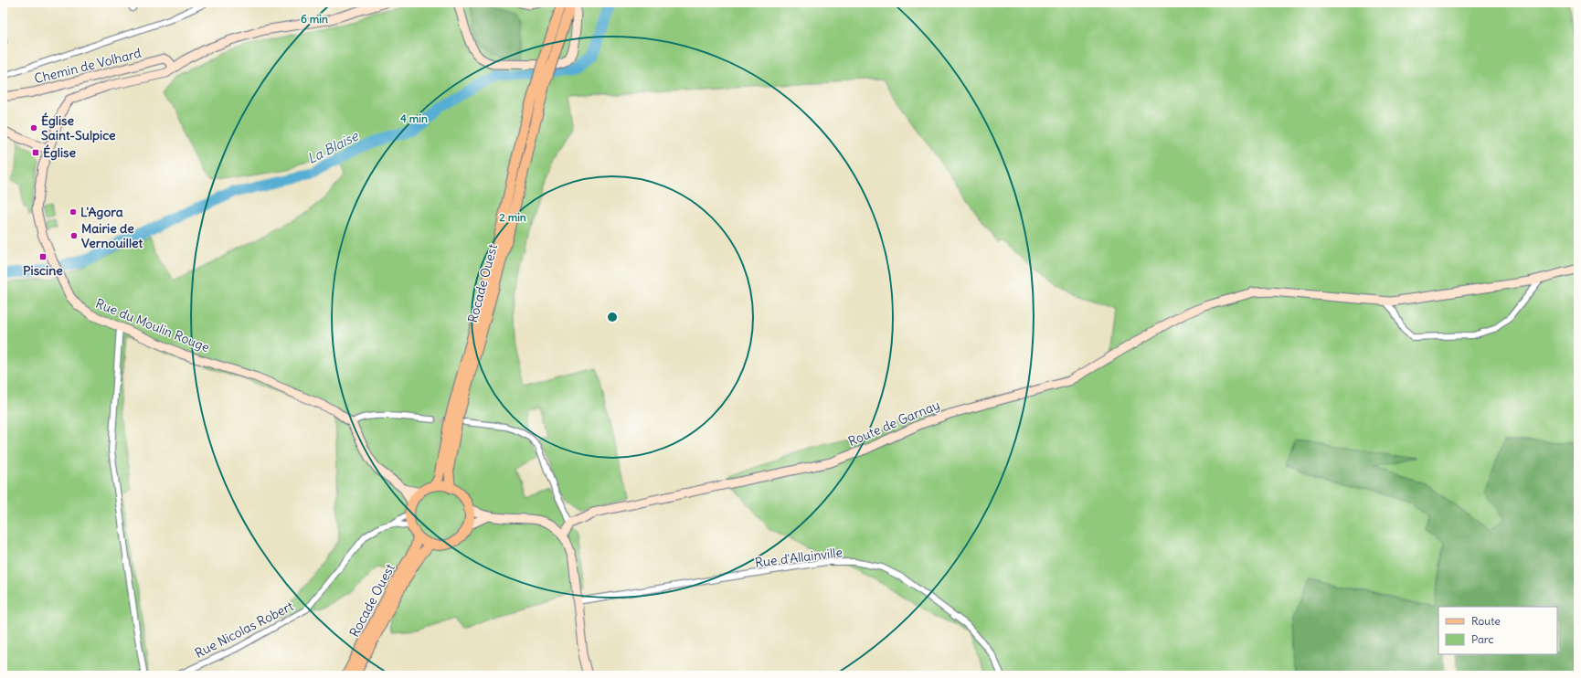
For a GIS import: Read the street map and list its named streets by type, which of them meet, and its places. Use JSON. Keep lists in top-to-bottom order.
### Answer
{
  "streets": {
    "main road": ["Rocade Ouest"],
    "street": [
      "Chemin de Volhard",
      "Rue du Moulin Rouge",
      "Route de Garnay",
      "Rue d'Allainville",
      "Rue Nicolas Robert"
    ]
  },
  "crossings": [
    ["Chemin de Volhard", "Rue du Moulin Rouge"],
    ["Rocade Ouest", "Rue du Moulin Rouge"],
    ["Rocade Ouest", "Rue Nicolas Robert"],
    ["Rue du Moulin Rouge", "Rue Nicolas Robert"]
  ],
  "water": ["La Blaise"],
  "places": {
    "other": ["Église Saint-Sulpice", "L'Agora", "Mairie de Vernouillet"],
    "transit": ["Église", "Piscine"]
  },
  "legend": ["Route", "Parc"],
  "rings": ["6 min", "4 min", "2 min"]
}
